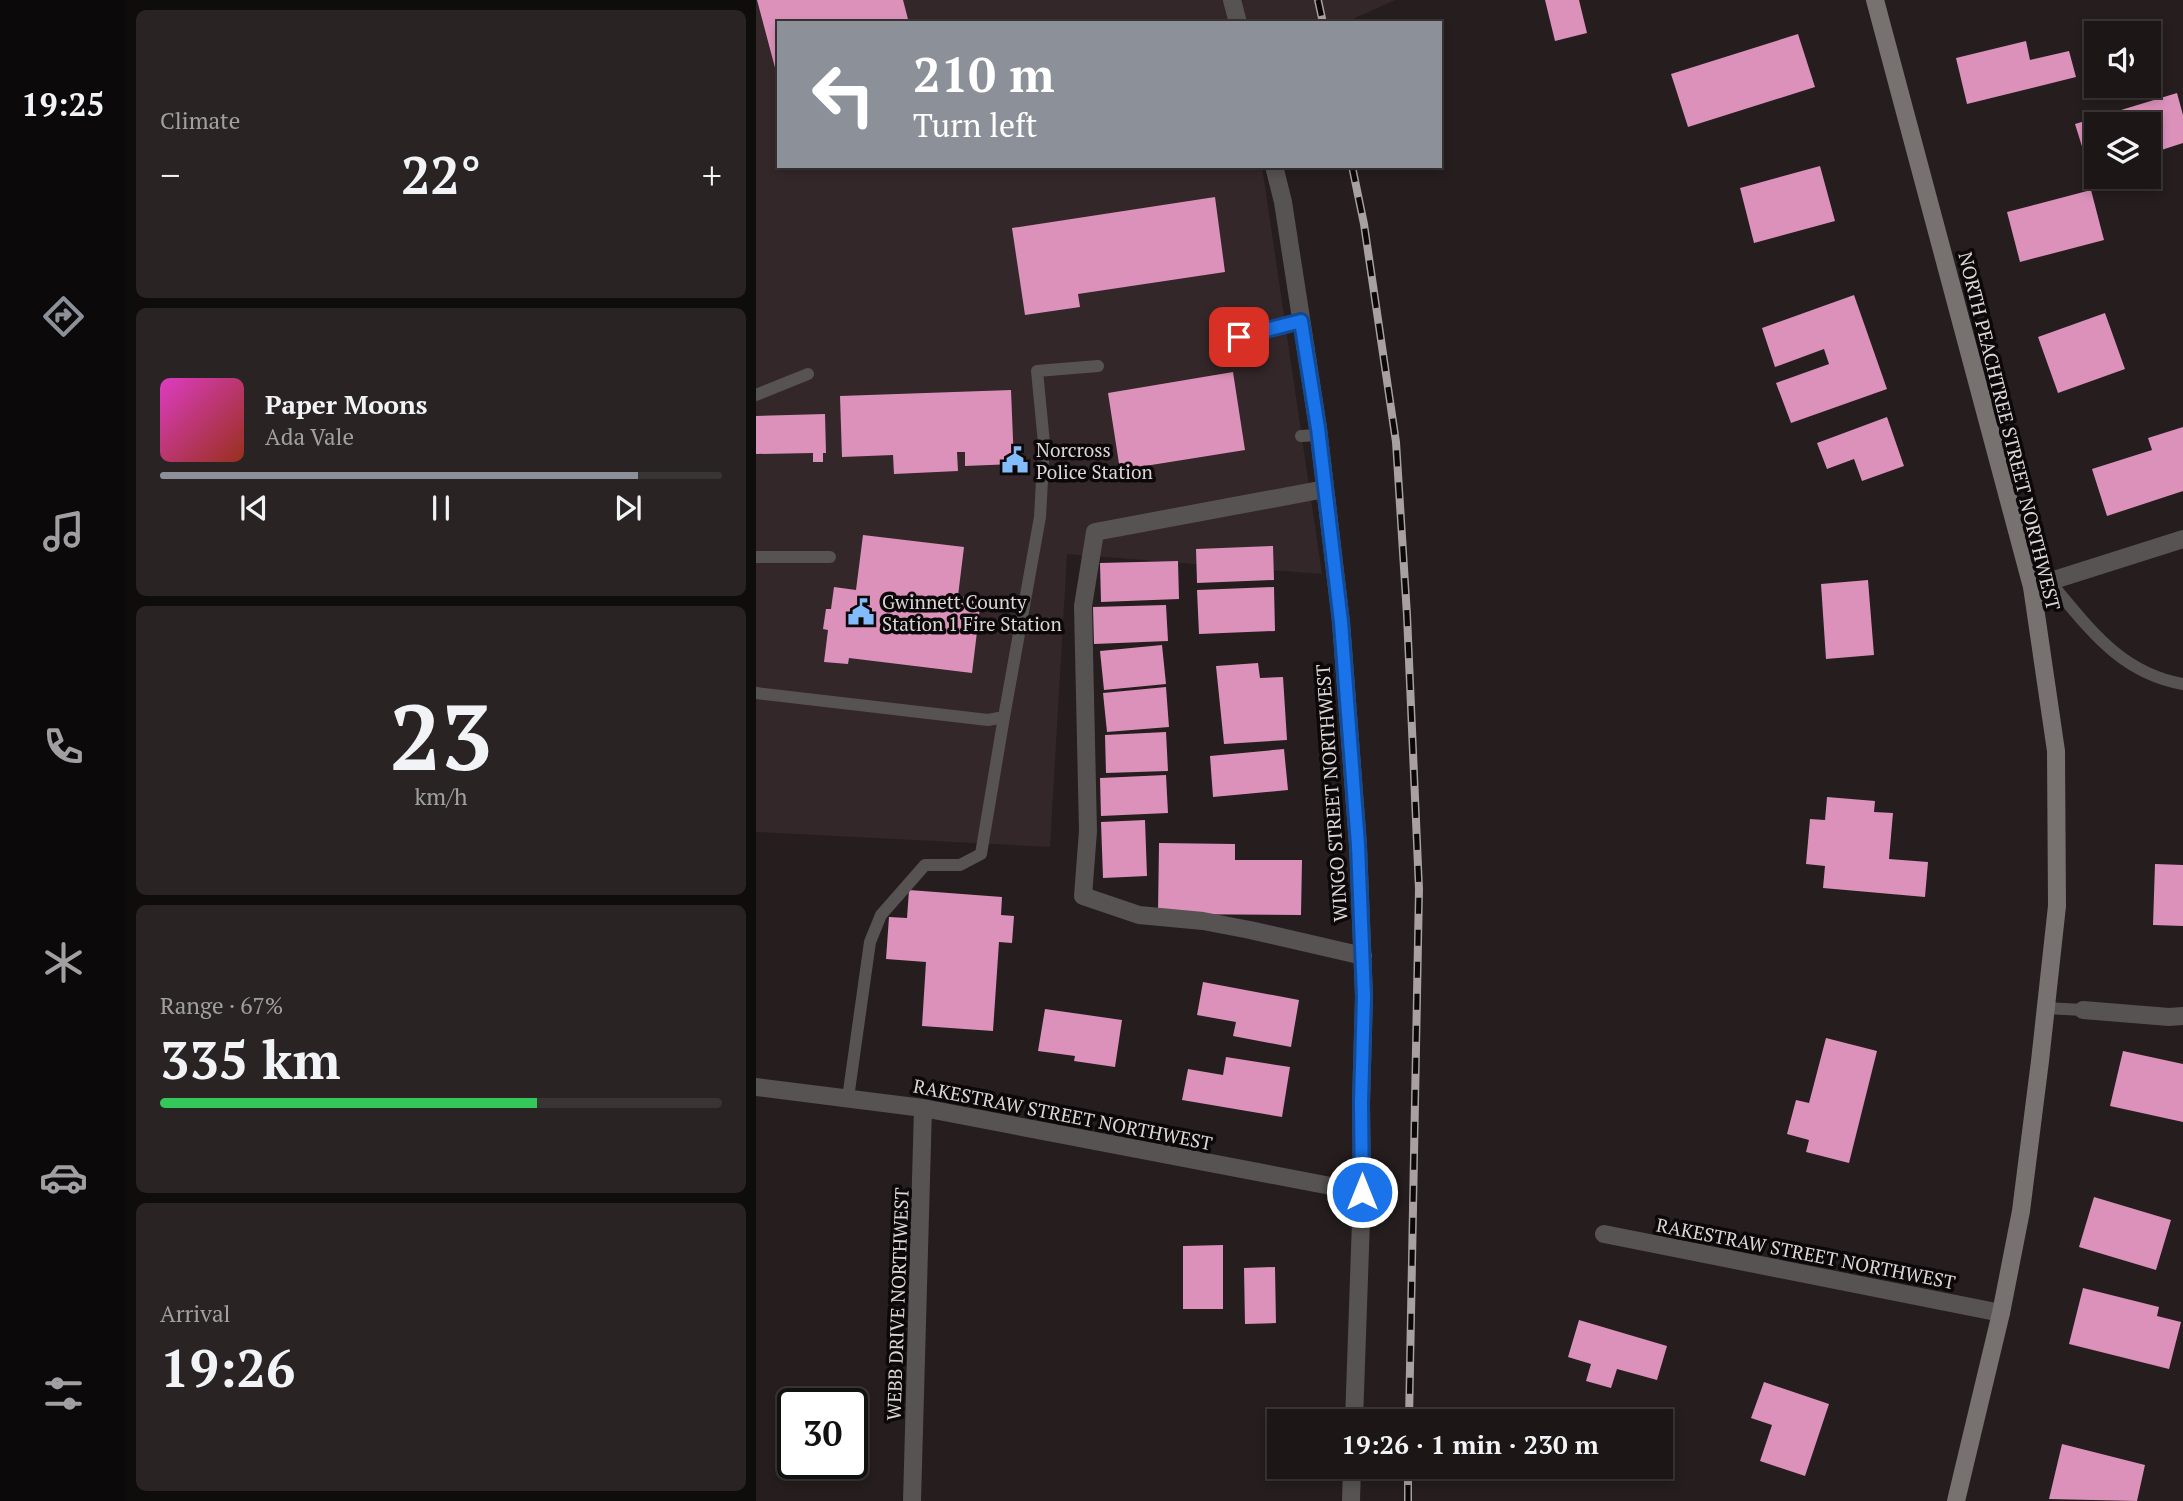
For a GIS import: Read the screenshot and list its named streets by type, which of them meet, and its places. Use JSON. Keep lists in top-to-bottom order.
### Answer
{
  "streets": {
    "street": [
      "NORTH PEACHTREE STREET NORTHWEST",
      "WINGO STREET NORTHWEST",
      "RAKESTRAW STREET NORTHWEST",
      "WEBB DRIVE NORTHWEST"
    ]
  },
  "crossings": [
    ["NORTH PEACHTREE STREET NORTHWEST", "RAKESTRAW STREET NORTHWEST"],
    ["WINGO STREET NORTHWEST", "RAKESTRAW STREET NORTHWEST"],
    ["RAKESTRAW STREET NORTHWEST", "WEBB DRIVE NORTHWEST"]
  ],
  "places": {
    "public building": ["Norcross Police Station", "Gwinnett County Station 1 Fire Station"]
  },
  "page": {
    "tabs": "19:25",
    "tile": [
      "Climate",
      ["23", "km/h"],
      ["Range · 67%", "335 km"],
      ["Arrival", "19:26"]
    ],
    "turn": ["210 m", "Turn left"],
    "heat": ["−", "22°", "+"],
    "song": ["Paper Moons", "Ada Vale"],
    "limit": "30",
    "trip": "19:26 · 1 min · 230 m"
  }
}
